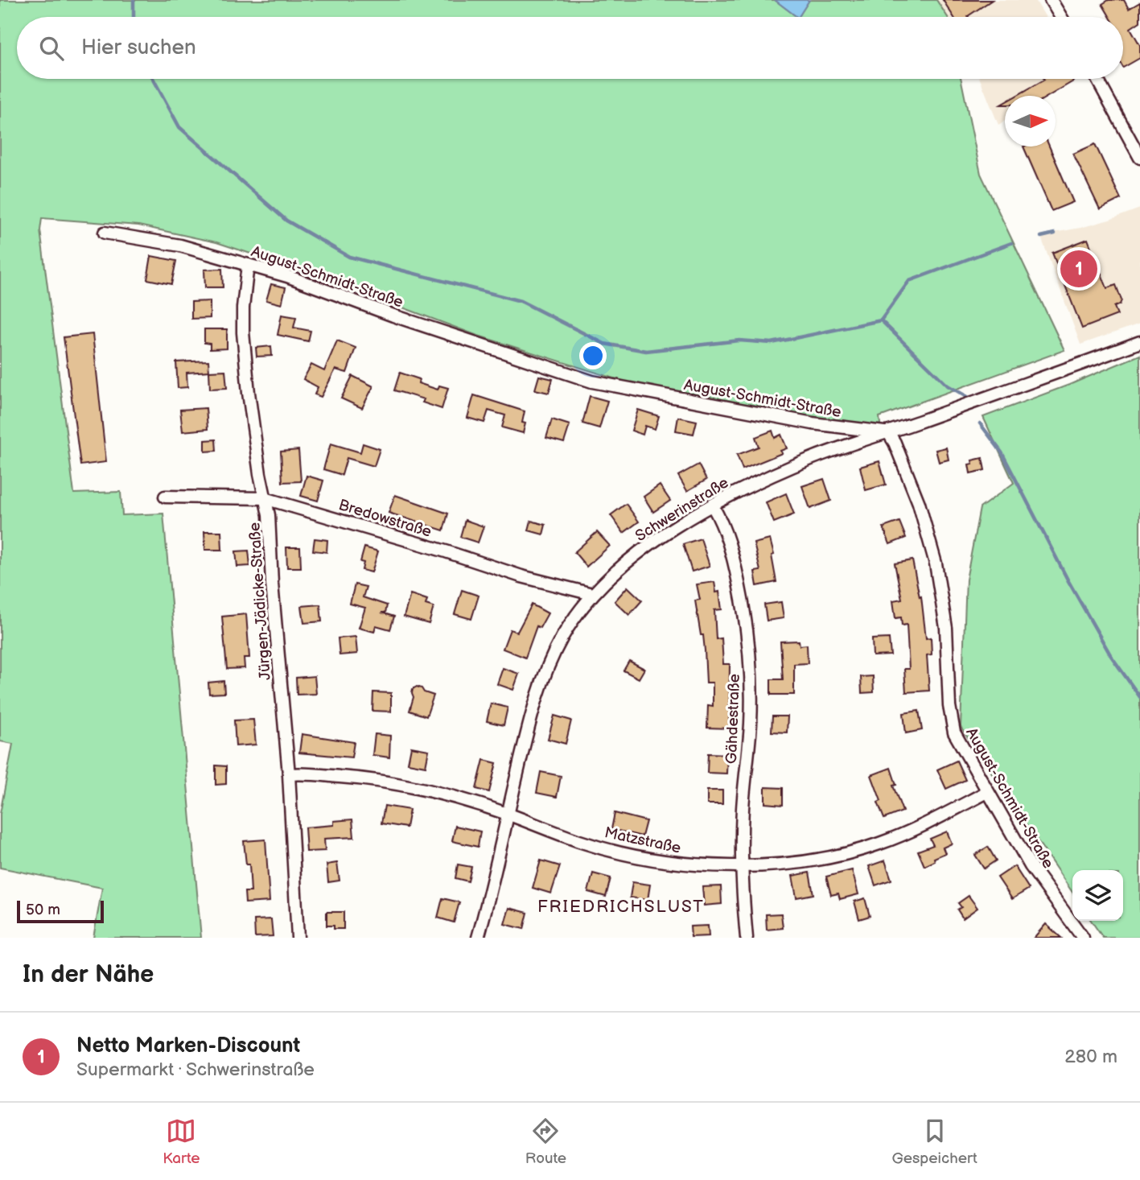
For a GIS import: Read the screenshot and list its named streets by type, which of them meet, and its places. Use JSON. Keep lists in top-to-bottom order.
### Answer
{
  "streets": {
    "street": [
      "August-Schmidt-Straße",
      "Schwerinstraße",
      "Bredowstraße",
      "Jürgen-Jädicke-Straße",
      "Gähdestraße",
      "Matzstraße"
    ]
  },
  "crossings": [
    ["August-Schmidt-Straße", "Schwerinstraße"],
    ["August-Schmidt-Straße", "Jürgen-Jädicke-Straße"],
    ["August-Schmidt-Straße", "Matzstraße"],
    ["Schwerinstraße", "Bredowstraße"],
    ["Schwerinstraße", "Gähdestraße"],
    ["Schwerinstraße", "Matzstraße"],
    ["Bredowstraße", "Jürgen-Jädicke-Straße"],
    ["Jürgen-Jädicke-Straße", "Matzstraße"],
    ["Gähdestraße", "Matzstraße"]
  ],
  "districts": ["FRIEDRICHSLUST"],
  "scale_bar": "50 m",
  "north": "right",
  "page": {
    "search": "Hier suchen",
    "pins": "1",
    "scale": "50 m",
    "heading": "In der Nähe",
    "list": [
      {
        "mark": "1",
        "name": "Netto Marken-Discount",
        "note": "Supermarkt · Schwerinstraße",
        "value": "280 m"
      }
    ],
    "nav": ["Karte", "Route", "Gespeichert"]
  }
}
